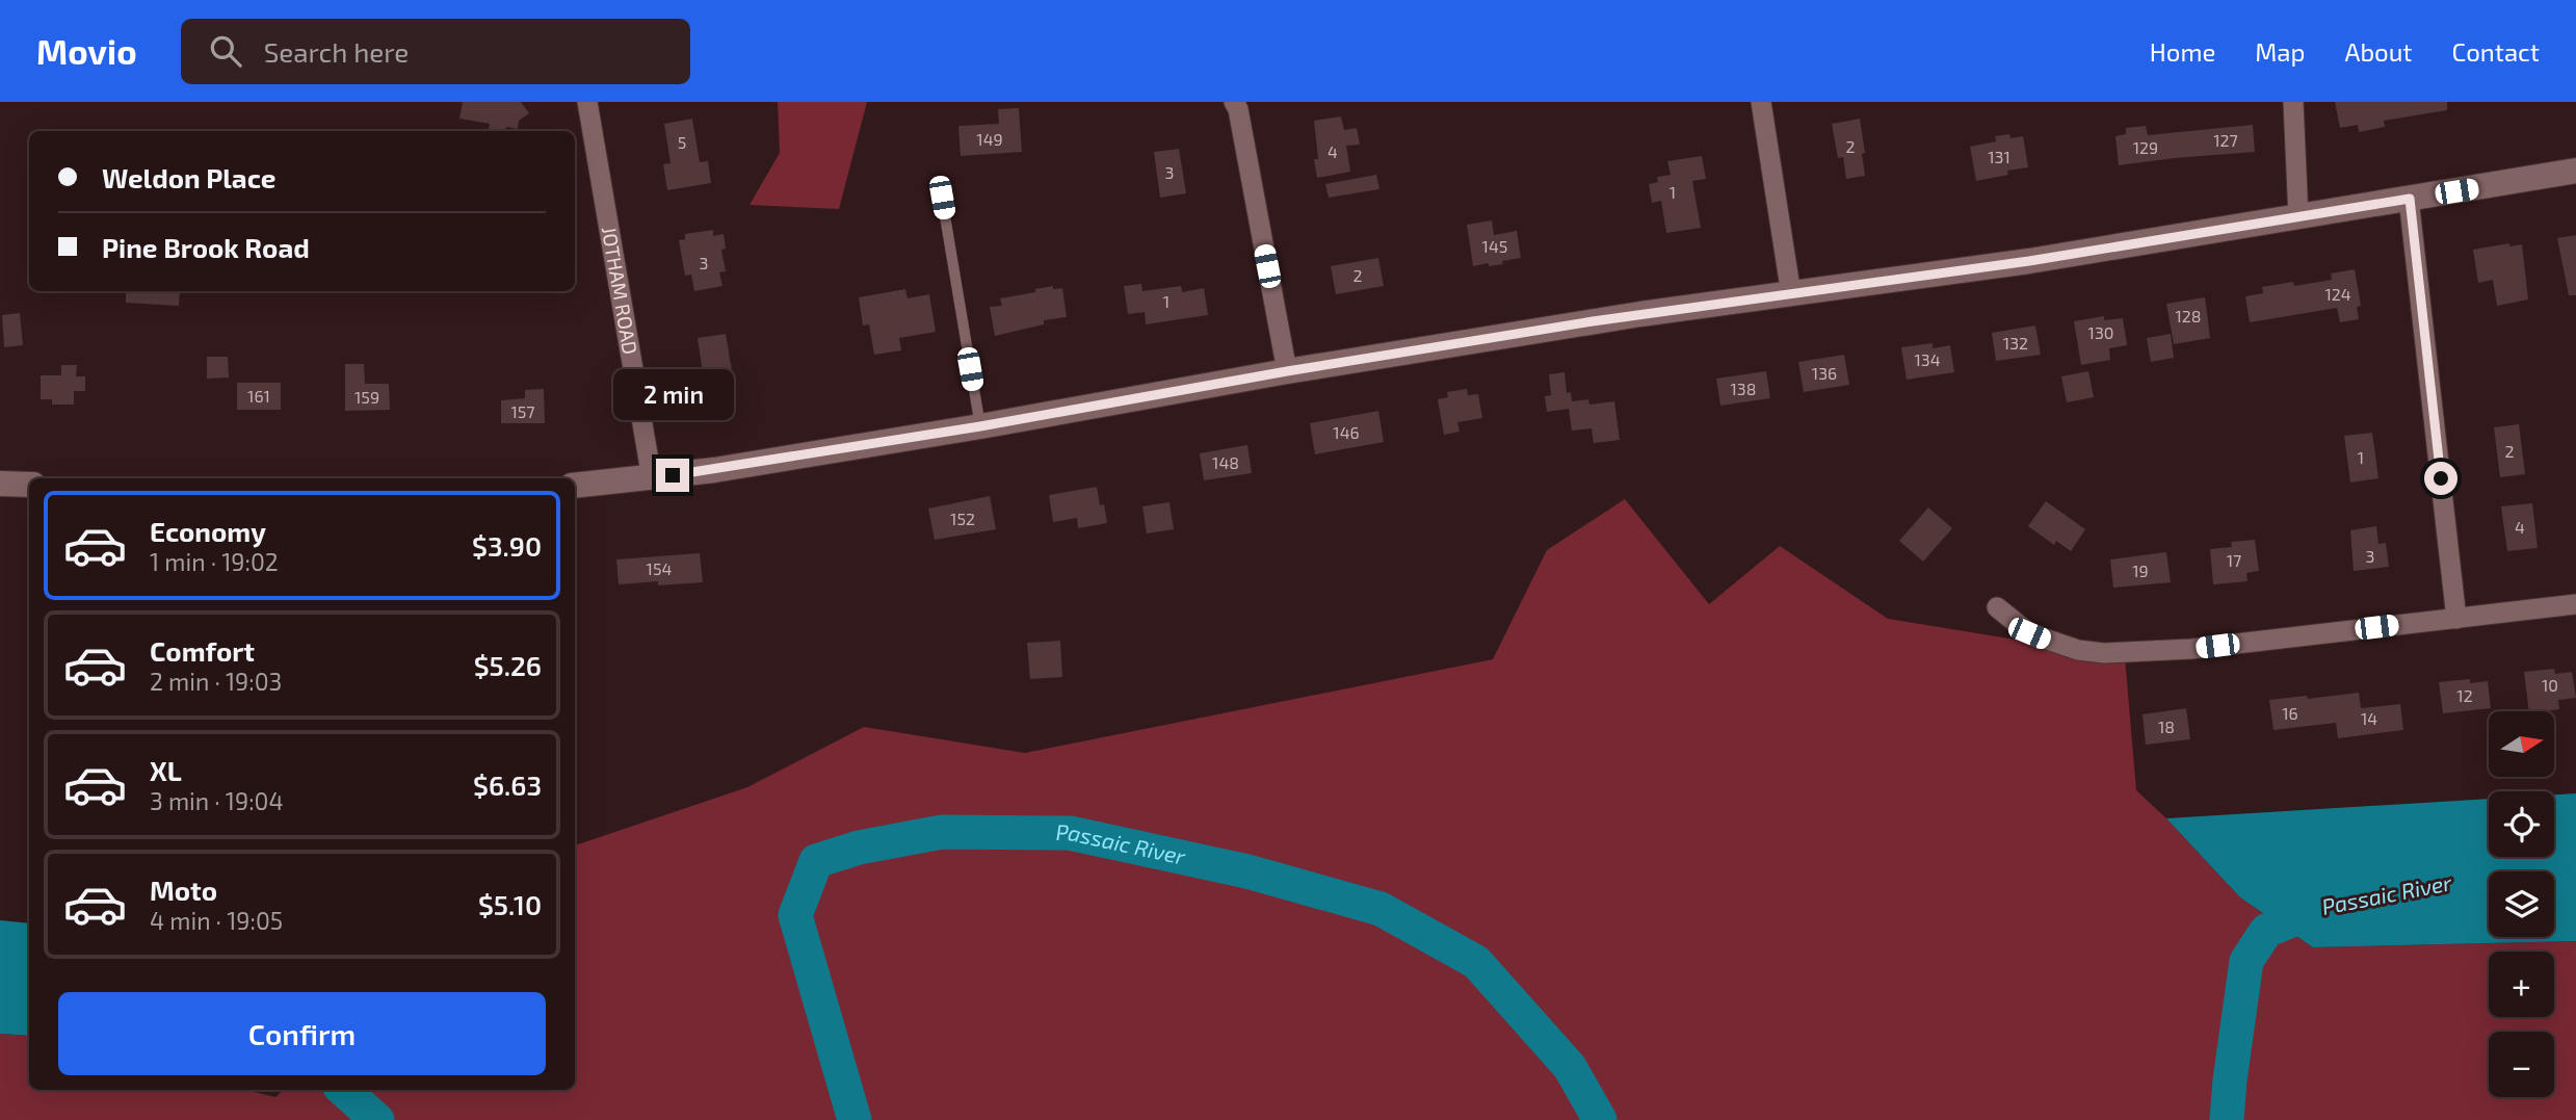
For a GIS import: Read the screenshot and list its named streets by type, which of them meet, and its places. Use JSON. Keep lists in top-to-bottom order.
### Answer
{
  "streets": {
    "street": ["JOTHAM ROAD"]
  },
  "water": ["Passaic River"],
  "house_numbers": [
    "149",
    "127",
    "5",
    "2",
    "129",
    "4",
    "131",
    "3",
    "1",
    "145",
    "3",
    "2",
    "124",
    "1",
    "128",
    "130",
    "132",
    "134",
    "136",
    "138",
    "161",
    "159",
    "157",
    "146",
    "2",
    "1",
    "148",
    "152",
    "4",
    "3",
    "17",
    "154",
    "19",
    "10",
    "12",
    "16",
    "14",
    "18"
  ],
  "north": "right",
  "page": {
    "header": "Movio",
    "search": "Search here",
    "nav": [
      "Home",
      "Map",
      "About",
      "Contact"
    ],
    "banner": ["Weldon Place", "Pine Brook Road"],
    "bubble": "2 min",
    "list": [
      {
        "name": "Economy",
        "note": "1 min · 19:02",
        "value": "$3.90"
      },
      {
        "name": "Comfort",
        "note": "2 min · 19:03",
        "value": "$5.26"
      },
      {
        "name": "XL",
        "note": "3 min · 19:04",
        "value": "$6.63"
      },
      {
        "name": "Moto",
        "note": "4 min · 19:05",
        "value": "$5.10"
      }
    ],
    "map_buttons": ["+", "−"],
    "buttons": "Confirm"
  }
}
